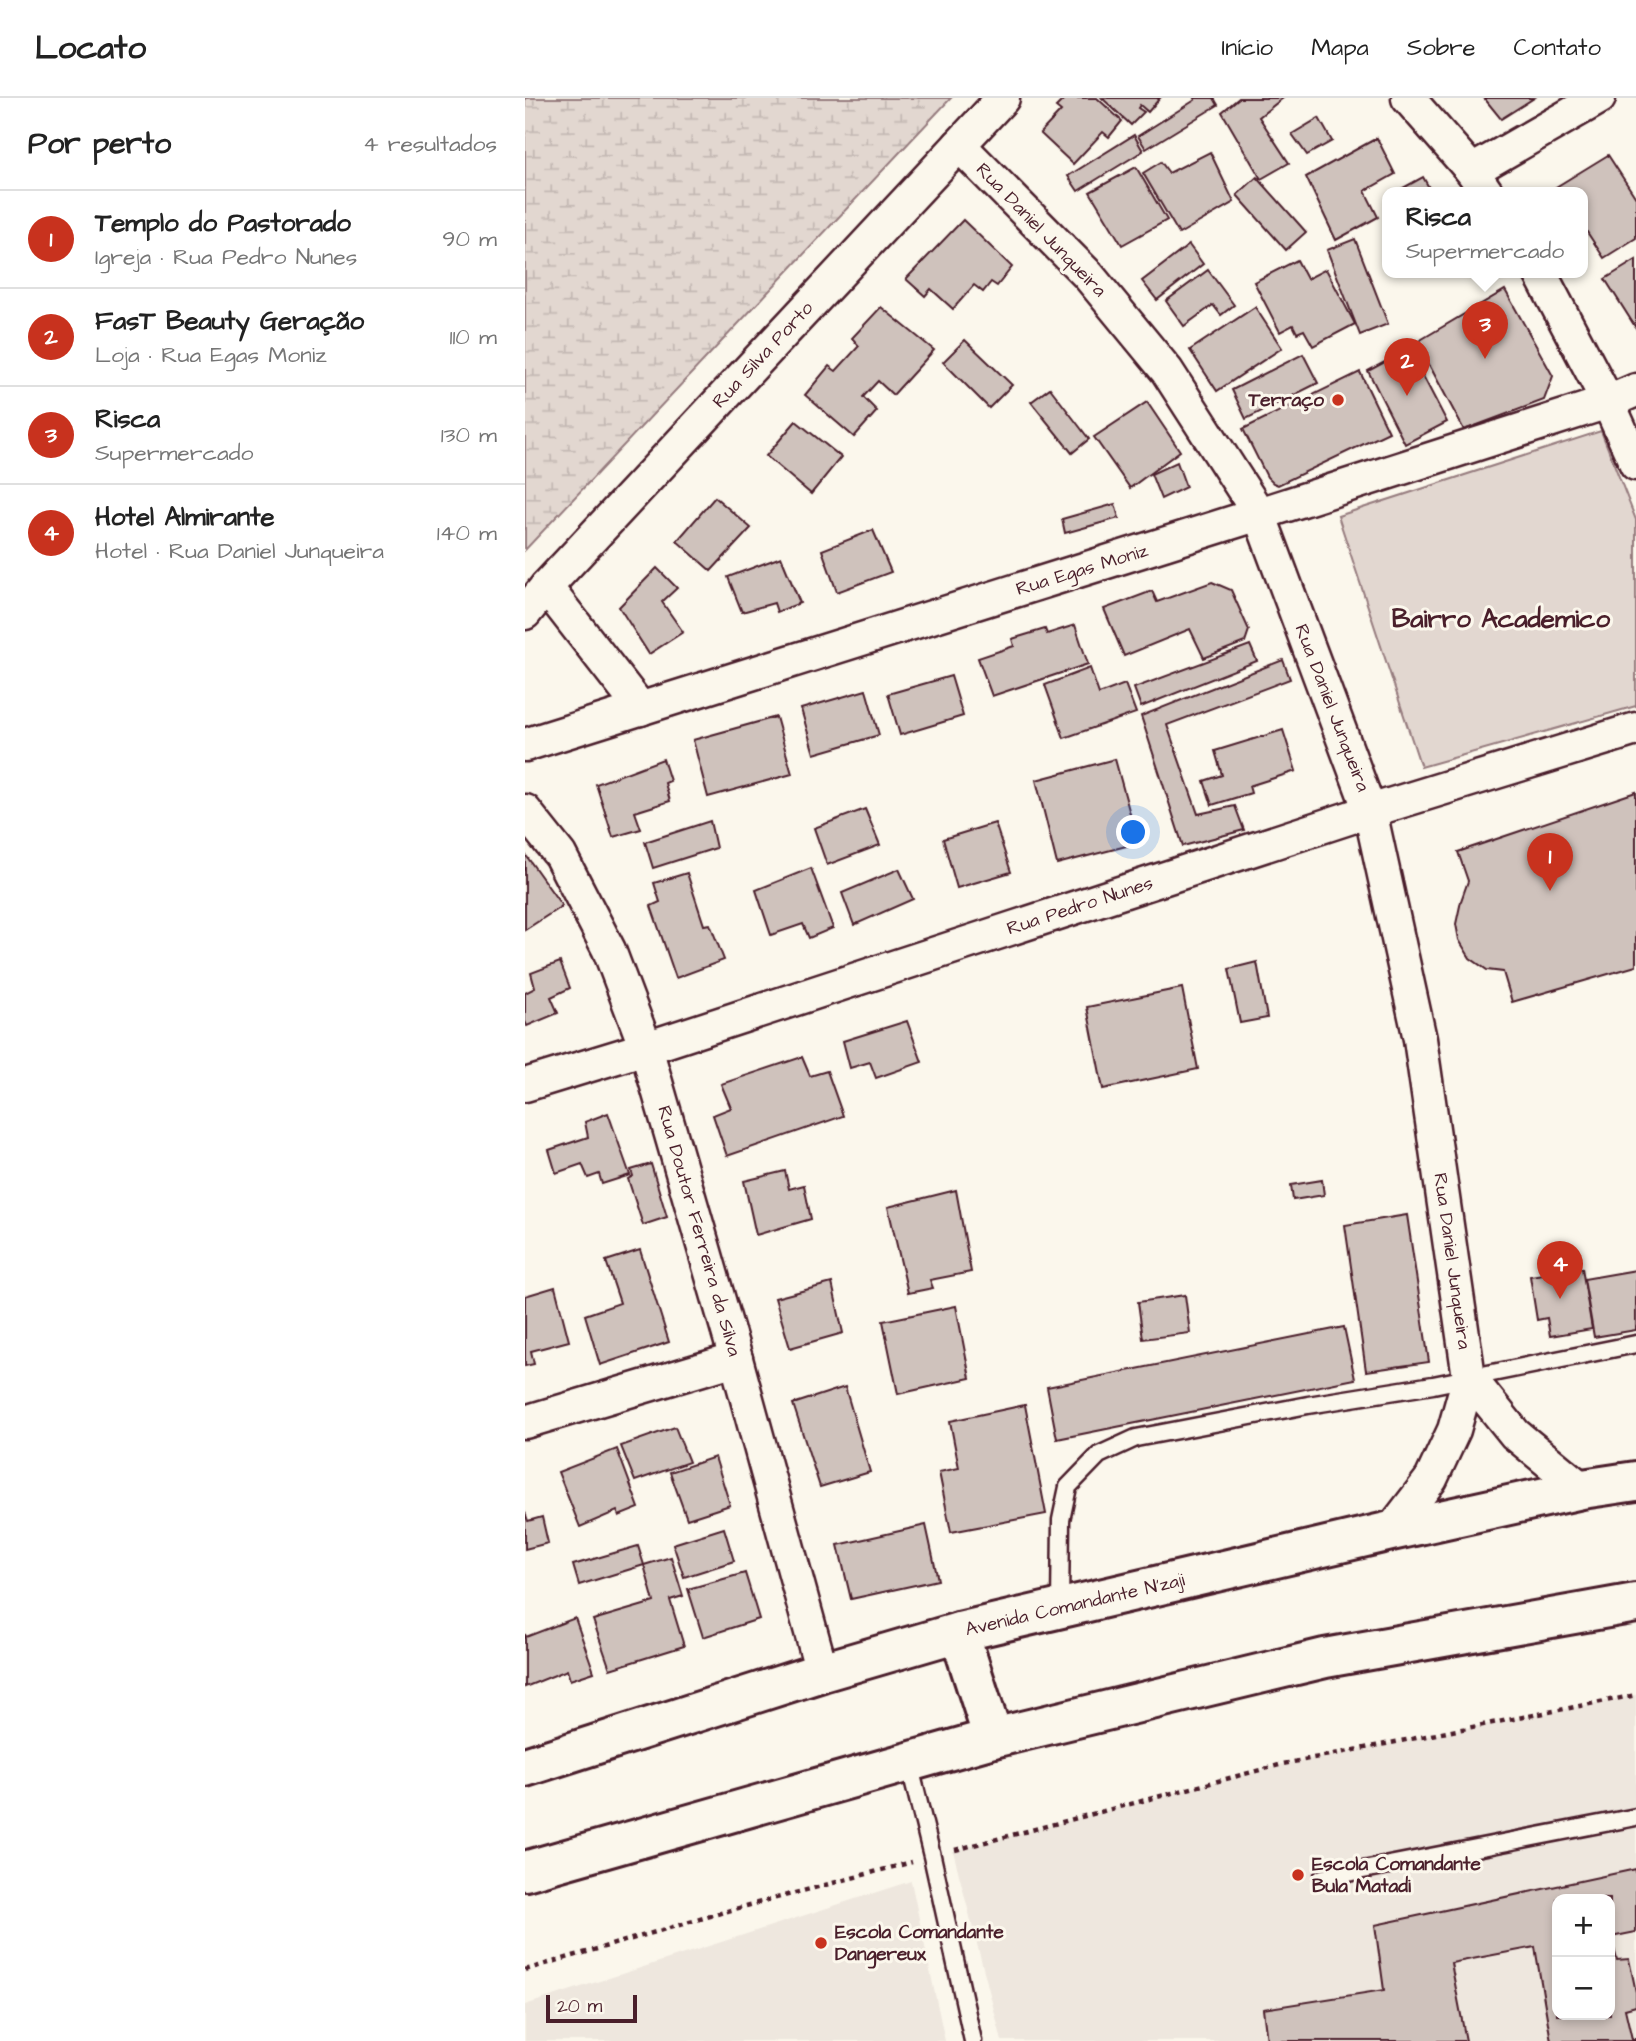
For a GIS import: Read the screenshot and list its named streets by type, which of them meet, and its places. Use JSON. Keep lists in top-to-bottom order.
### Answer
{
  "streets": {
    "street": [
      "Rua Daniel Junqueira",
      "Rua Silva Porto",
      "Rua Egas Moniz",
      "Rua Pedro Nunes",
      "Rua Doutor Ferreira da Silva",
      "Avenida Comandante N'zaji"
    ]
  },
  "crossings": [
    ["Rua Daniel Junqueira", "Rua Silva Porto"],
    ["Rua Daniel Junqueira", "Rua Egas Moniz"],
    ["Rua Daniel Junqueira", "Rua Pedro Nunes"],
    ["Rua Daniel Junqueira", "Avenida Comandante N'zaji"],
    ["Rua Pedro Nunes", "Rua Doutor Ferreira da Silva"],
    ["Rua Doutor Ferreira da Silva", "Avenida Comandante N'zaji"]
  ],
  "districts": ["Bairro Academico"],
  "places": ["Terraço", "Escola Comandante Bula Matadi", "Escola Comandante Dangereux"],
  "scale_bar": "20 m",
  "page": {
    "header": "Locato",
    "nav": [
      "Início",
      "Mapa",
      "Sobre",
      "Contato"
    ],
    "heading": ["Por perto", "4 resultados"],
    "popup": ["Risca", "Supermercado"],
    "list": [
      {
        "mark": "1",
        "name": "Templo do Pastorado",
        "note": "Igreja · Rua Pedro Nunes",
        "value": "90 m"
      },
      {
        "mark": "2",
        "name": "FasT Beauty Geração",
        "note": "Loja · Rua Egas Moniz",
        "value": "110 m"
      },
      {
        "mark": "3",
        "name": "Risca",
        "note": "Supermercado",
        "value": "130 m"
      },
      {
        "mark": "4",
        "name": "Hotel Almirante",
        "note": "Hotel · Rua Daniel Junqueira",
        "value": "140 m"
      }
    ],
    "pins": [
      "3",
      "2",
      "1",
      "4"
    ],
    "map_buttons": ["+", "−"],
    "scale": "20 m"
  }
}
